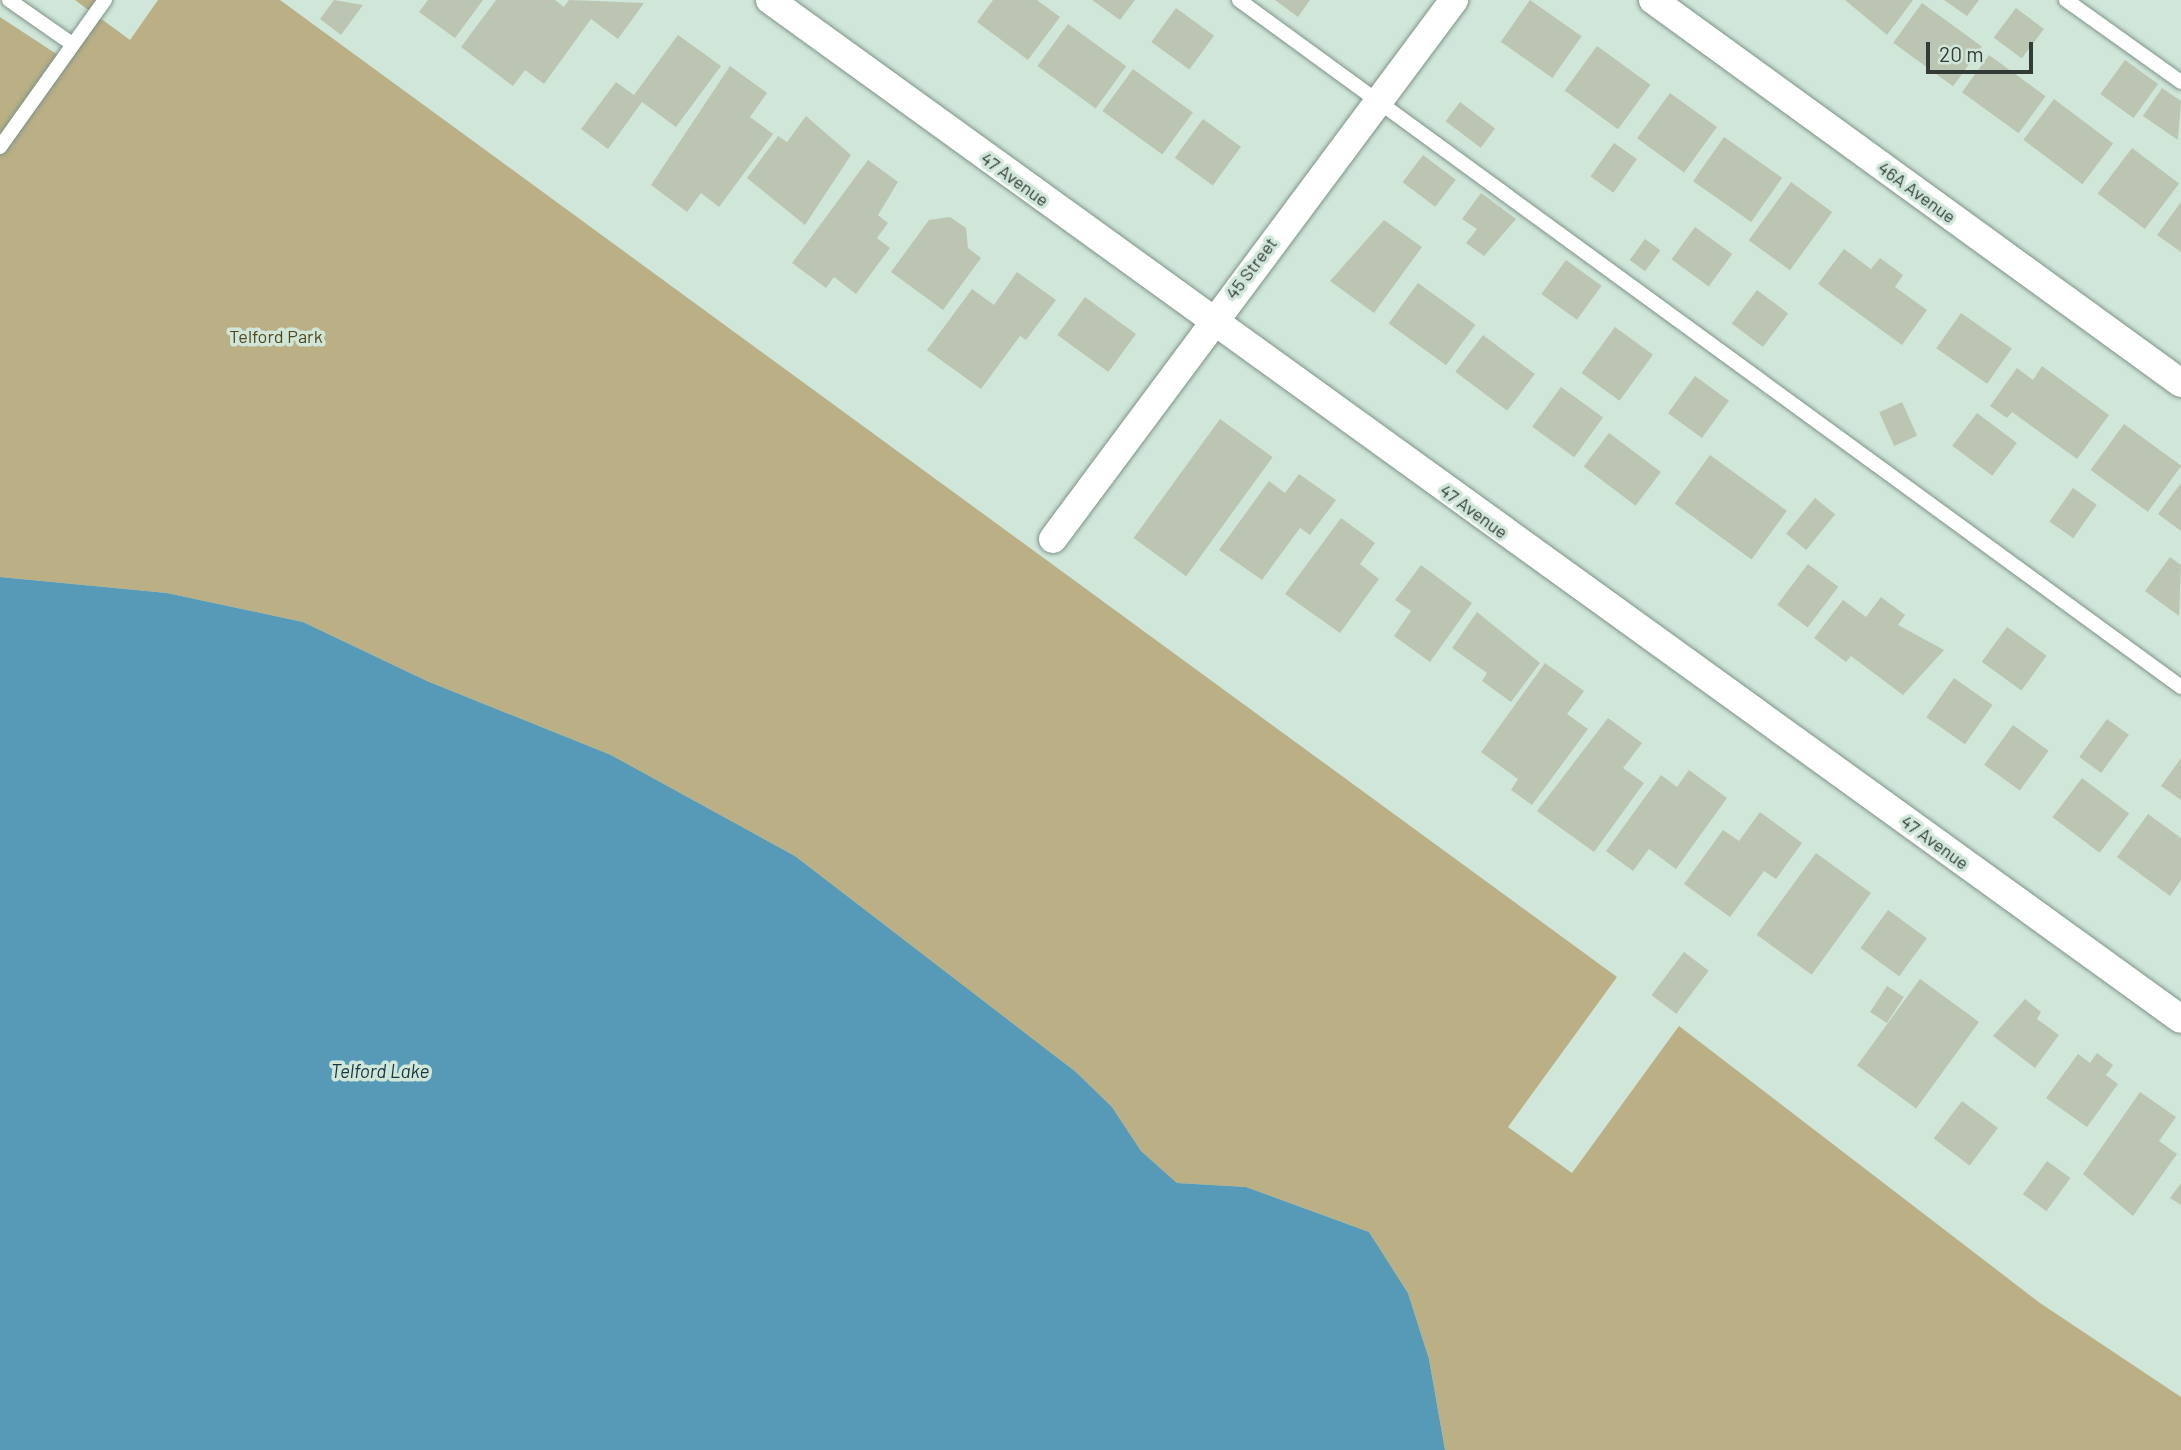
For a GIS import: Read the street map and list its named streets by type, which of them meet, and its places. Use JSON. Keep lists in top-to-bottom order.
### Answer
{
  "streets": {
    "street": ["47 Avenue", "46A Avenue", "45 Street"]
  },
  "crossings": [
    ["47 Avenue", "45 Street"]
  ],
  "water": ["Telford Lake"],
  "parks": ["Telford Park"],
  "scale_bar": "20 m"
}
